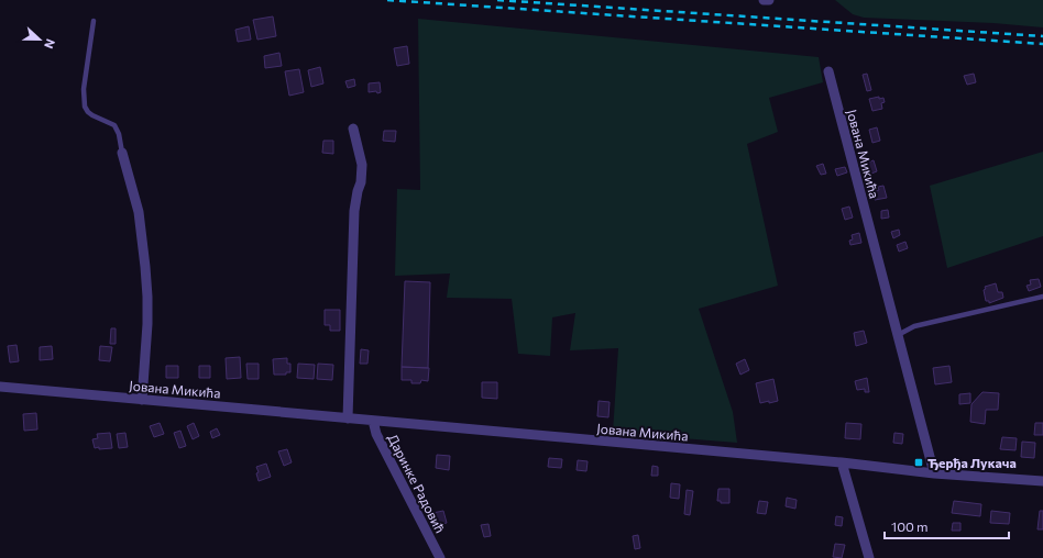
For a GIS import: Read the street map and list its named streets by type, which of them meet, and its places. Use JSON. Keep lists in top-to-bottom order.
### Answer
{
  "streets": {
    "street": ["Јована Микића", "Даринке Радовић"]
  },
  "crossings": [
    ["Јована Микића", "Даринке Радовић"]
  ],
  "places": {
    "transit": ["Ђерђа Лукача"]
  },
  "scale_bar": "100 m",
  "north": "right"
}
